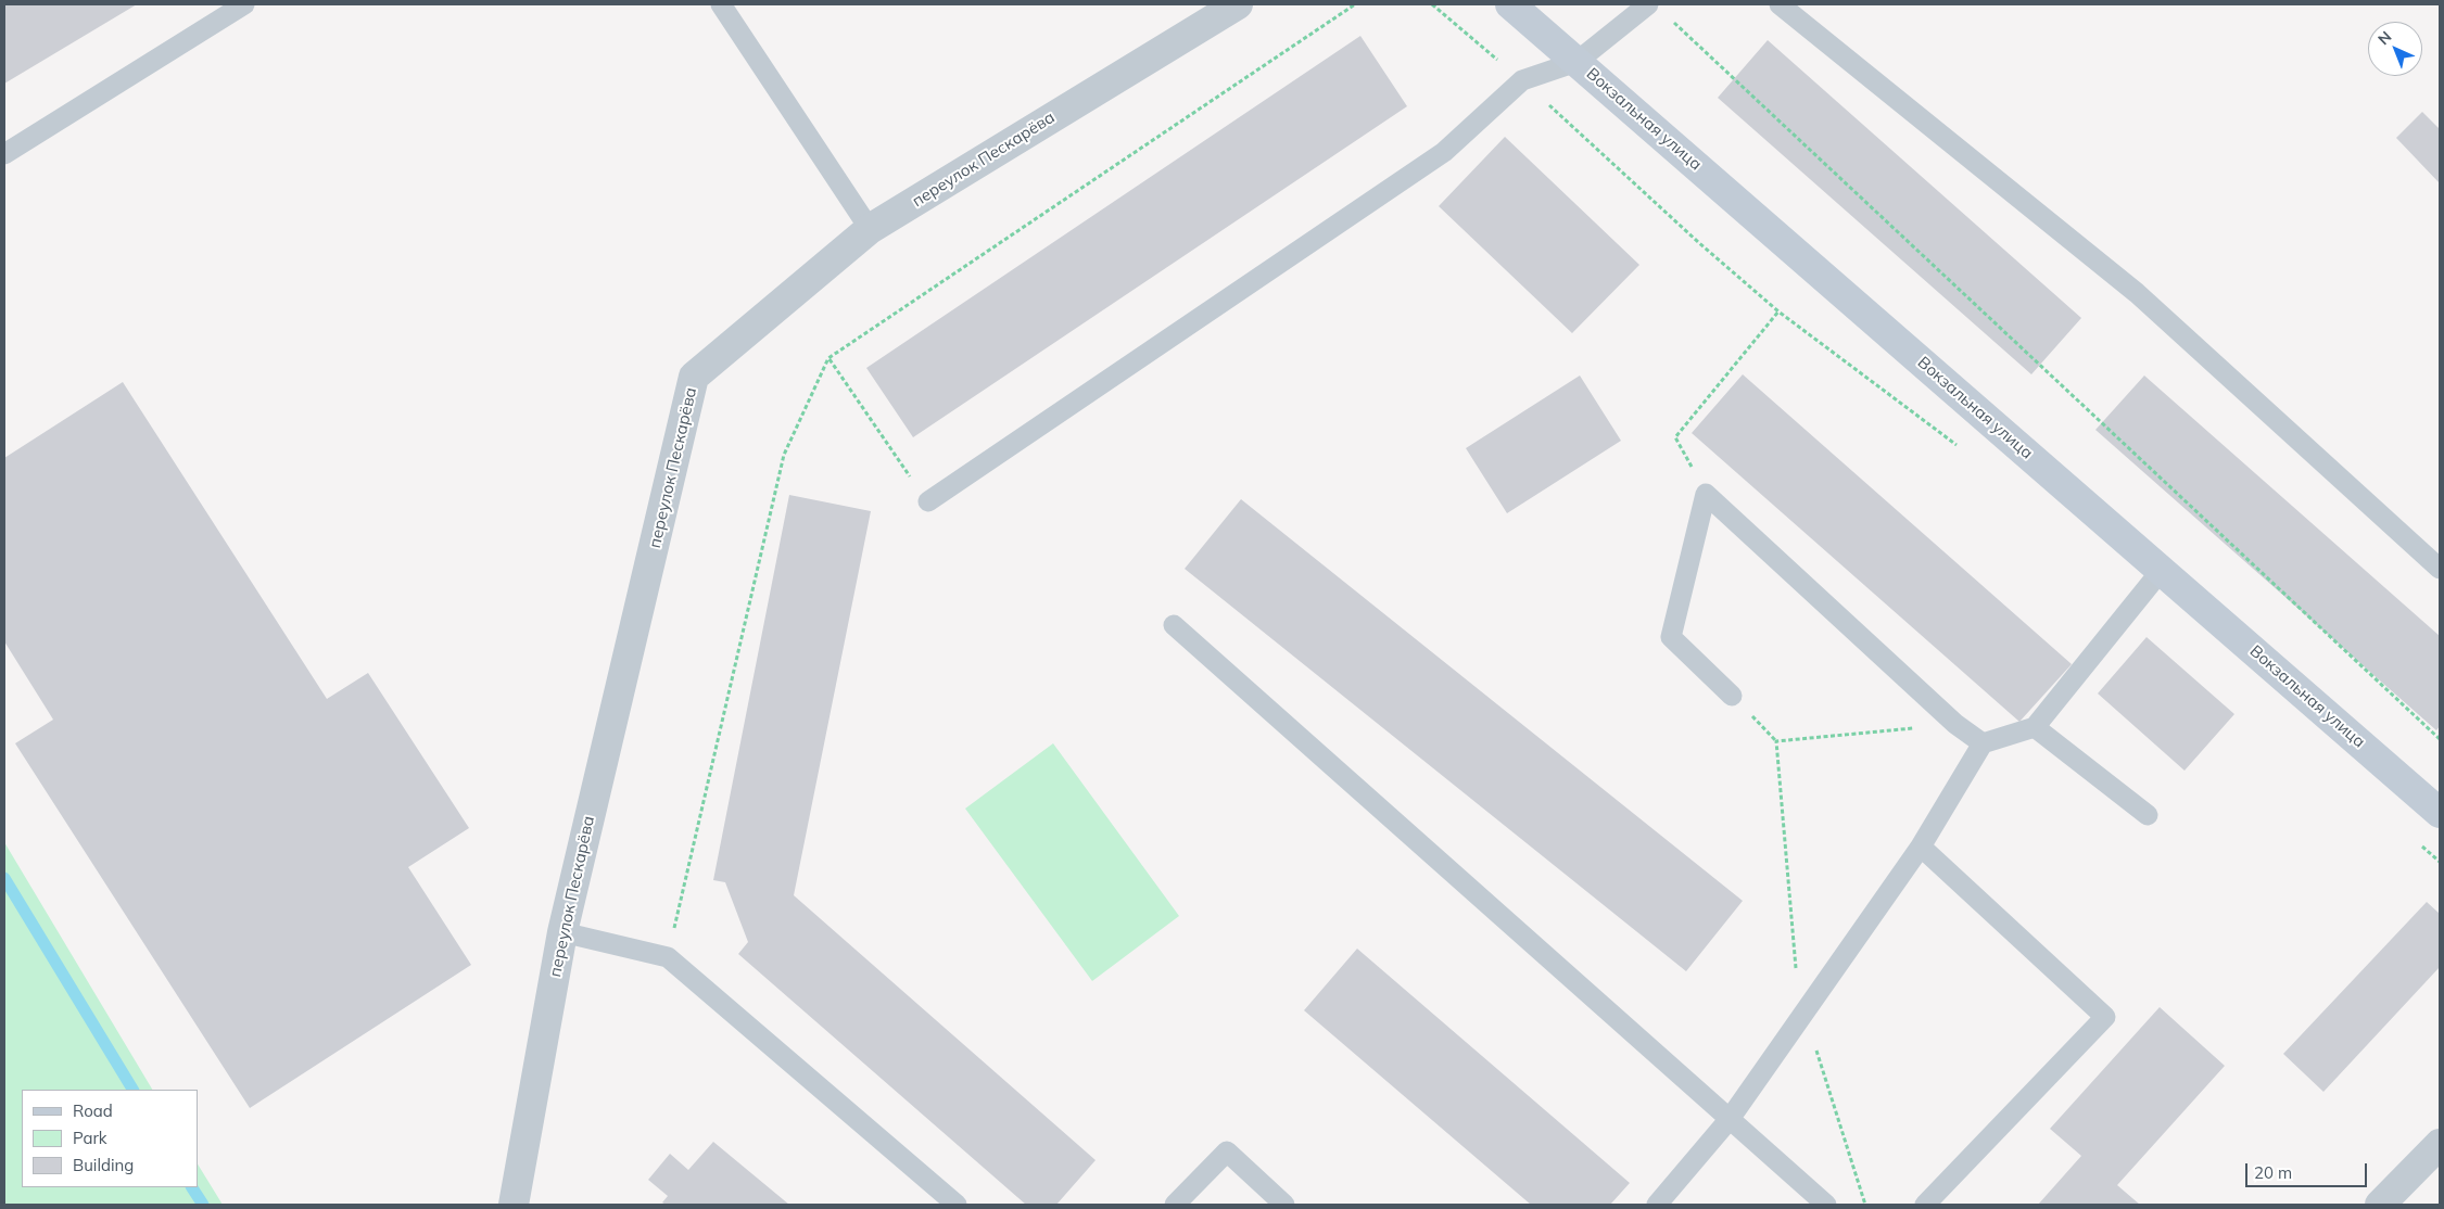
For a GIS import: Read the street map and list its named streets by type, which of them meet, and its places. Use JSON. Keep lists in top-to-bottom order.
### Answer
{
  "streets": {
    "main road": ["Вокзальная улица"],
    "street": ["переулок Пескарёва"]
  },
  "legend": ["Road", "Park", "Building"],
  "scale_bar": "20 m",
  "north": "top left"
}
